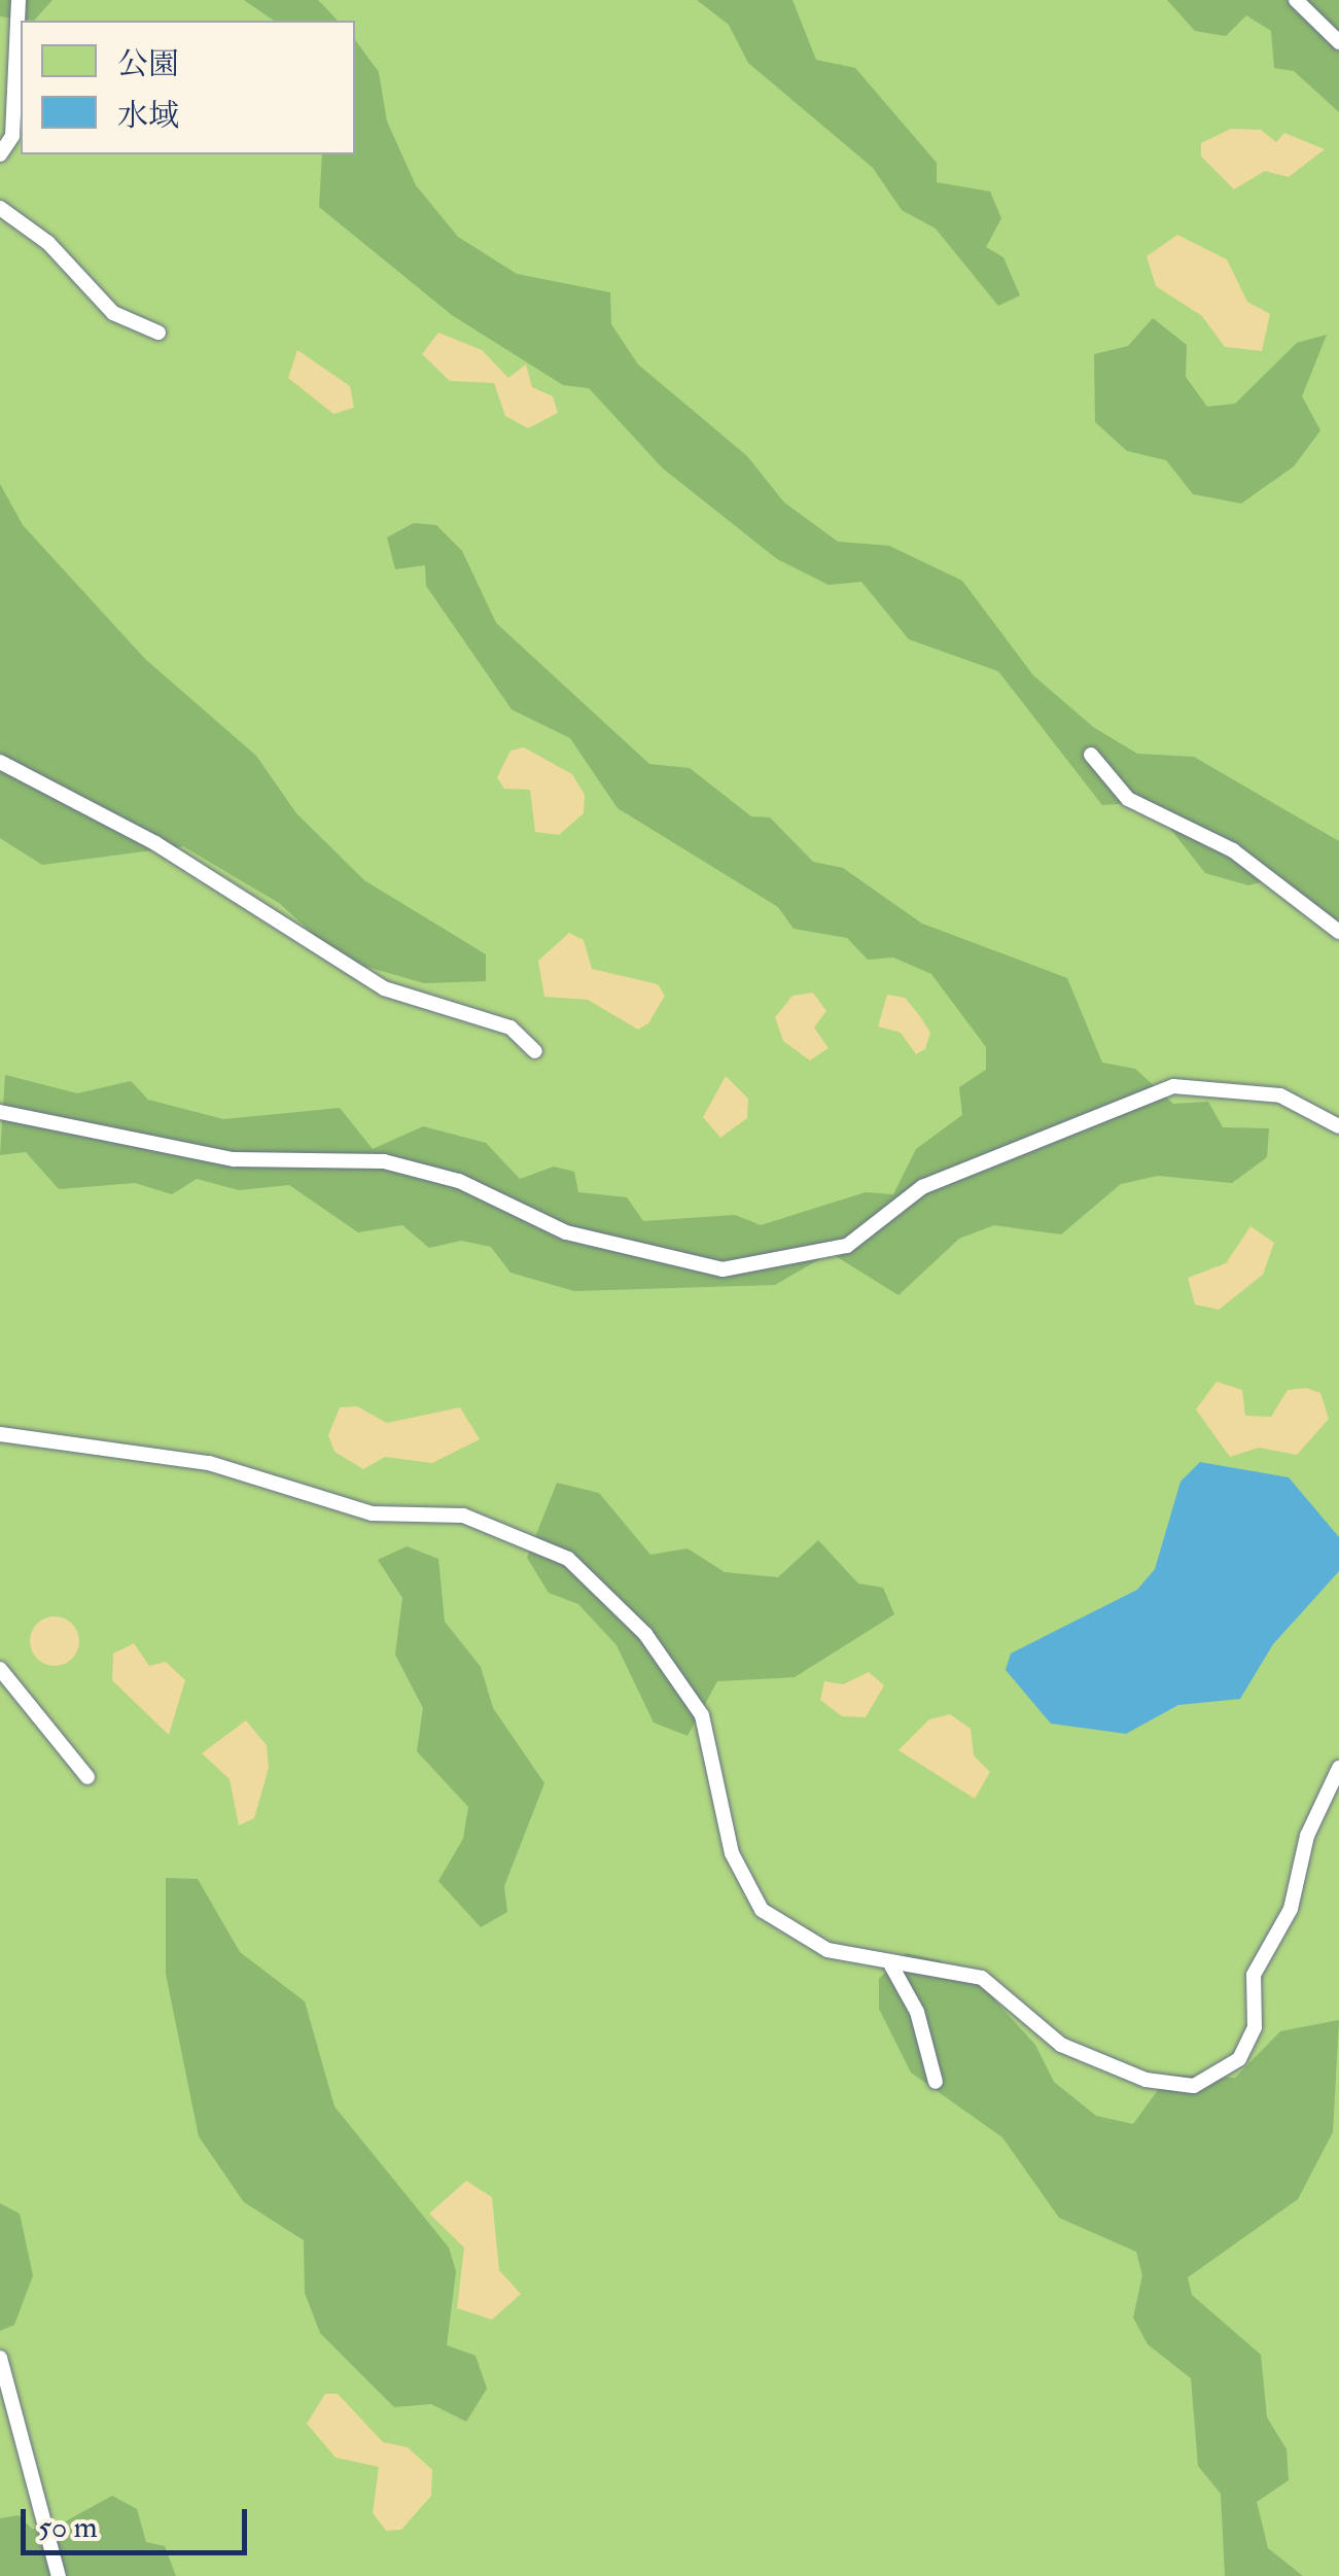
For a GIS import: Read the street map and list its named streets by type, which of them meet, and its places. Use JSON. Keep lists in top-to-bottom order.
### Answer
{
  "legend": ["公園", "水域"],
  "scale_bar": "50 m"
}
